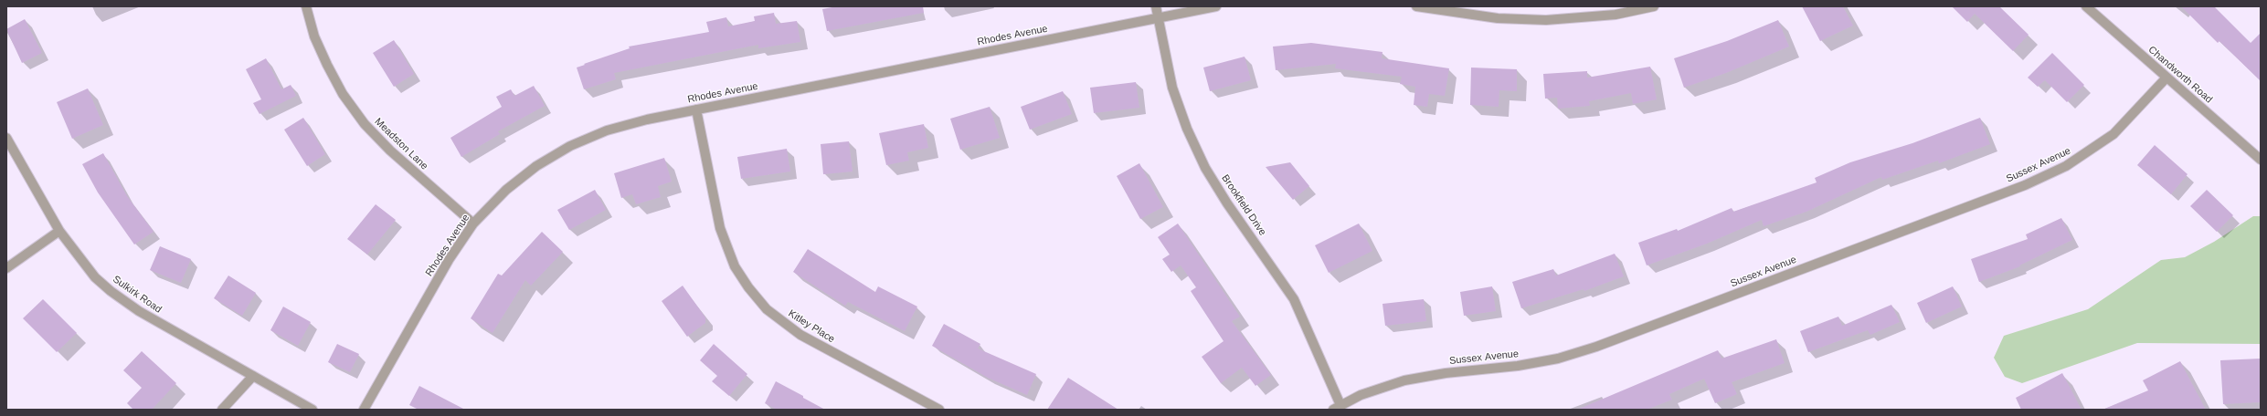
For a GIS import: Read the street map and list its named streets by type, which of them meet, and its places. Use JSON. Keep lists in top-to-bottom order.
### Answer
{
  "streets": {
    "street": [
      "Rhodes Avenue",
      "Chandworth Road",
      "Meadston Lane",
      "Sussex Avenue",
      "Brookfield Drive",
      "Sulkirk Road",
      "Kitley Place"
    ]
  },
  "crossings": [
    ["Rhodes Avenue", "Meadston Lane"],
    ["Rhodes Avenue", "Brookfield Drive"],
    ["Rhodes Avenue", "Kitley Place"],
    ["Chandworth Road", "Sussex Avenue"],
    ["Sussex Avenue", "Brookfield Drive"]
  ]
}
